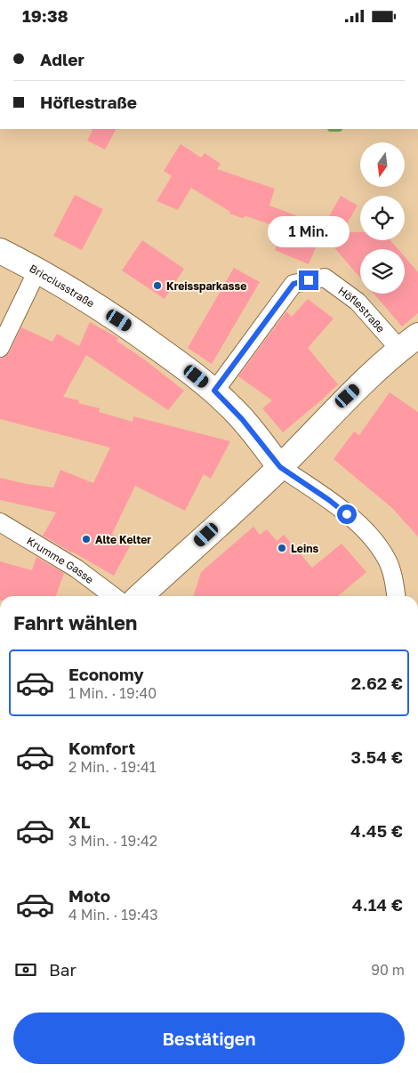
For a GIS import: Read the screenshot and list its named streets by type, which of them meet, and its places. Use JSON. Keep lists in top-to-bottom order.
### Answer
{
  "streets": {
    "main road": ["Bricciusstraße"],
    "street": ["Höflestraße", "Krumme Gasse"]
  },
  "crossings": [
    ["Bricciusstraße", "Höflestraße"]
  ],
  "places": ["Kreissparkasse", "Alte Kelter", "Leins"],
  "north": "bottom",
  "page": {
    "status": "19:38",
    "banner": ["Adler", "Höflestraße"],
    "bubble": "1 Min.",
    "heading": "Fahrt wählen",
    "list": [
      {
        "name": "Economy",
        "note": "1 Min. · 19:40",
        "value": "2.62 €"
      },
      {
        "name": "Komfort",
        "note": "2 Min. · 19:41",
        "value": "3.54 €"
      },
      {
        "name": "XL",
        "note": "3 Min. · 19:42",
        "value": "4.45 €"
      },
      {
        "name": "Moto",
        "note": "4 Min. · 19:43",
        "value": "4.14 €"
      }
    ],
    "pay": ["Bar", "90 m"],
    "buttons": "Bestätigen"
  }
}
